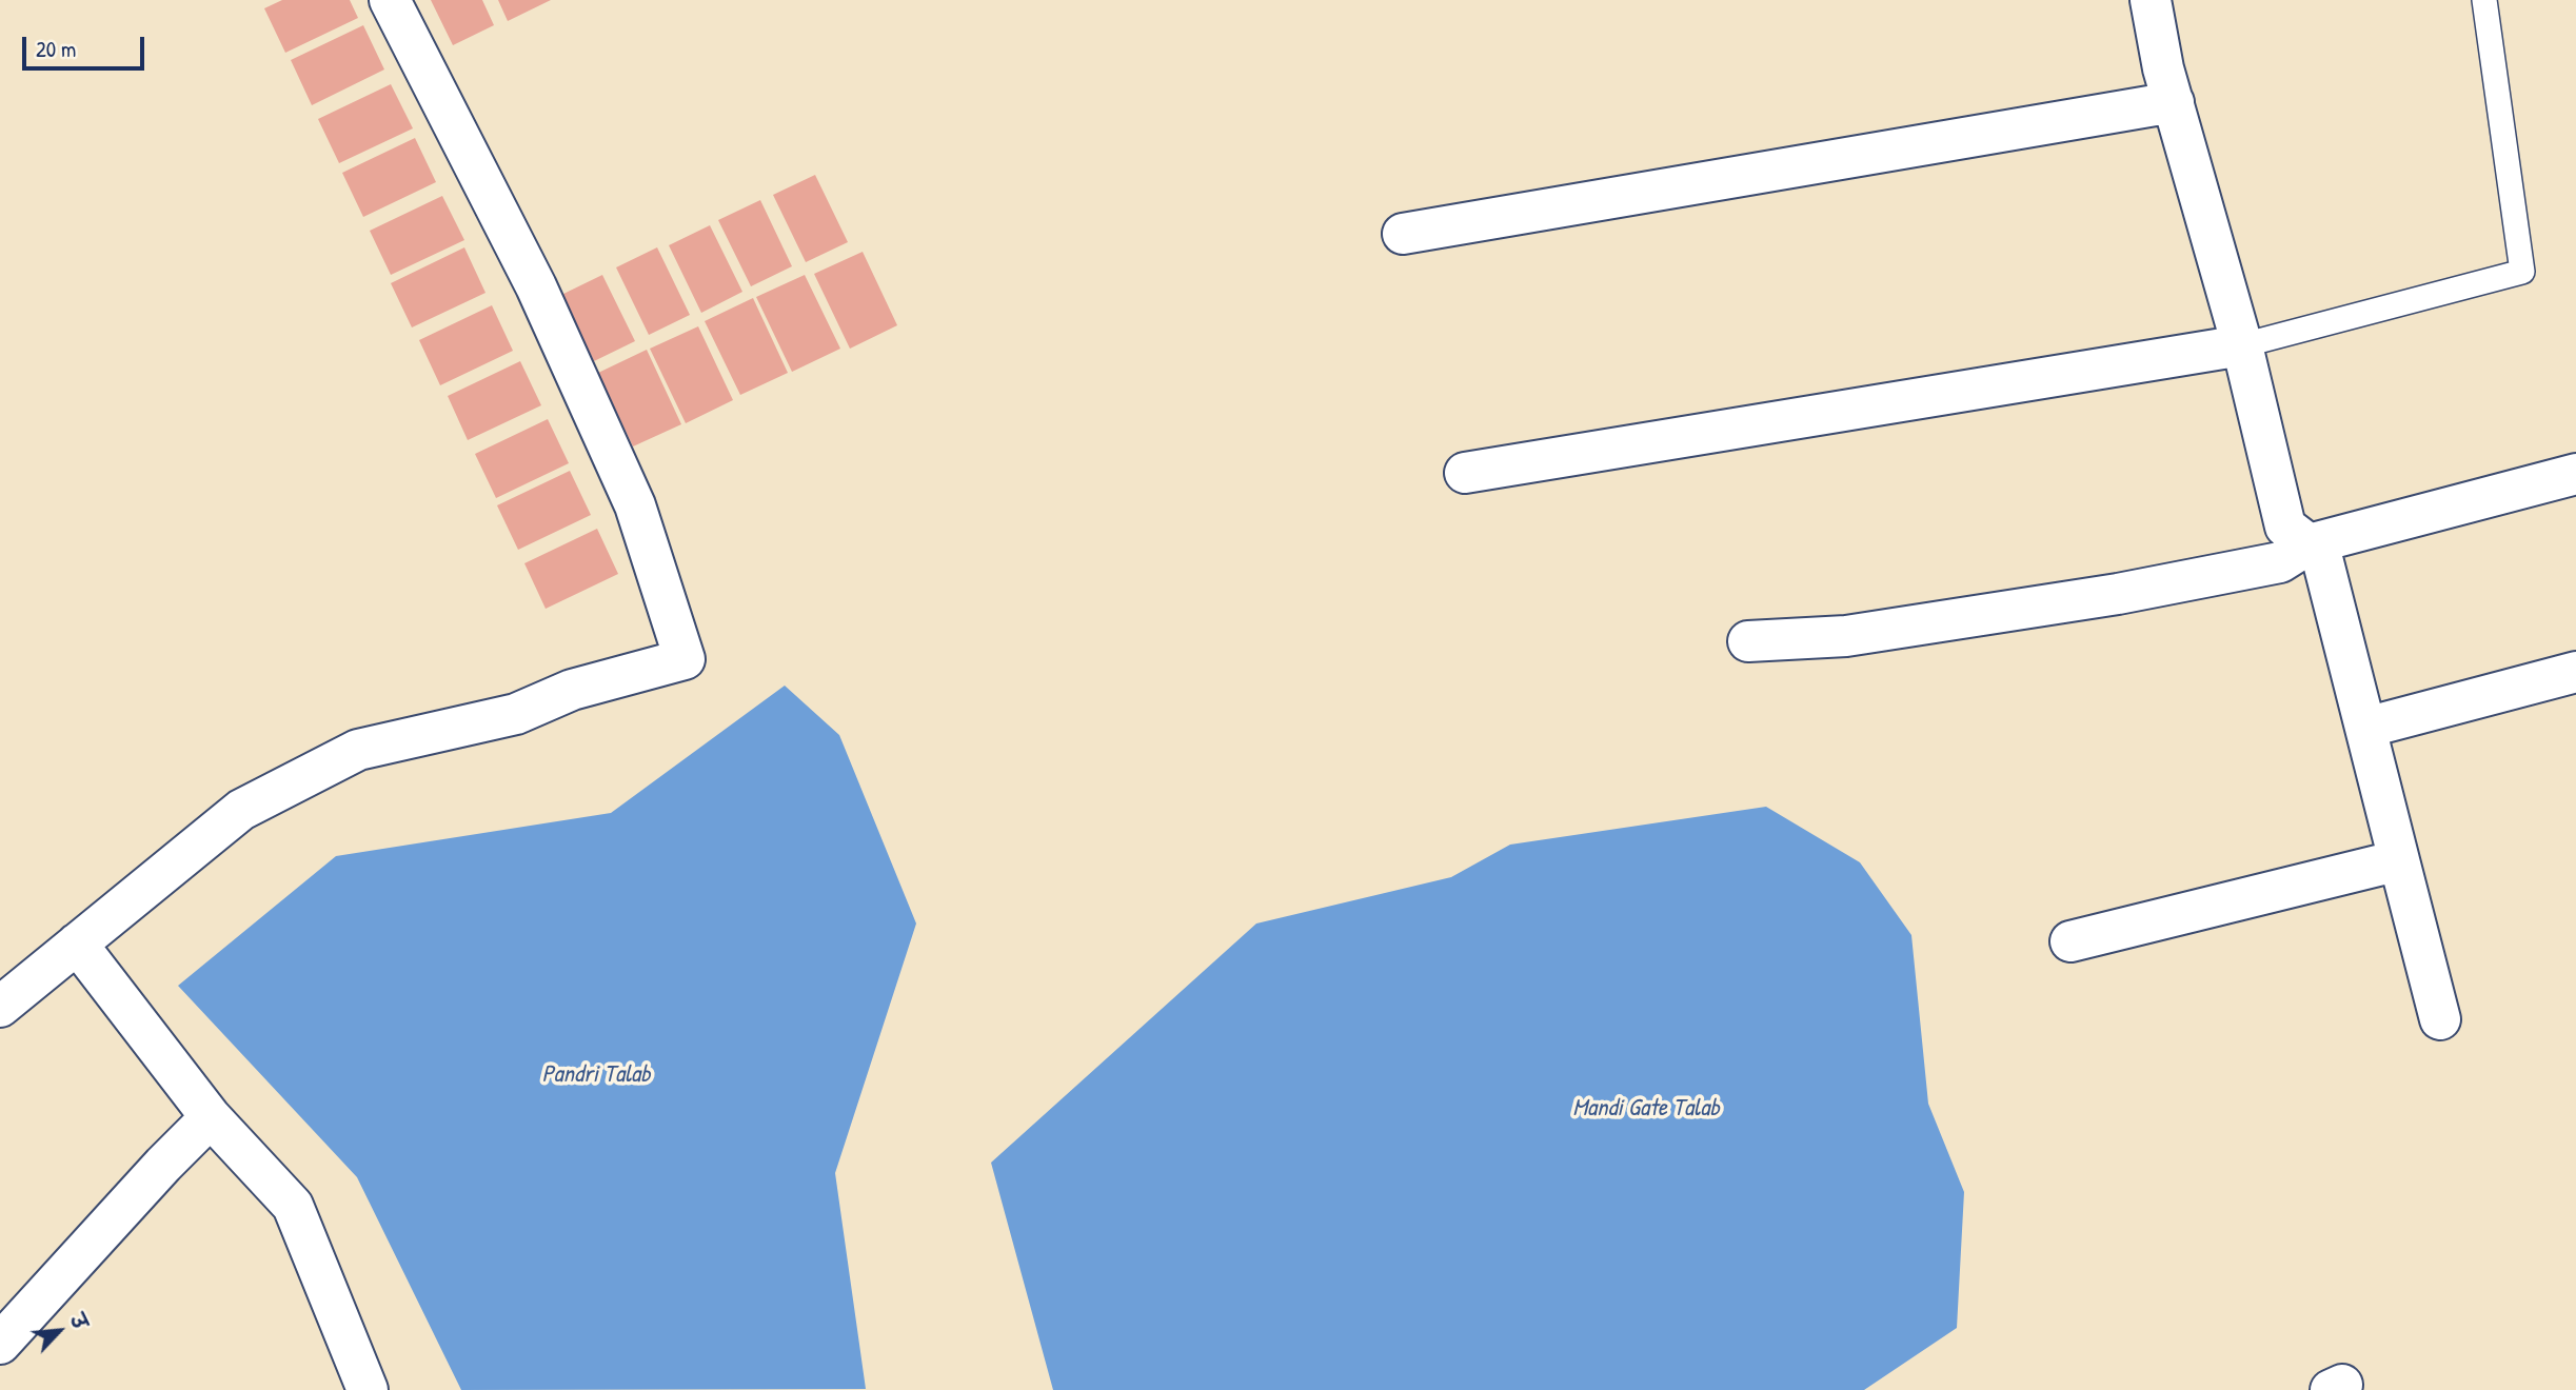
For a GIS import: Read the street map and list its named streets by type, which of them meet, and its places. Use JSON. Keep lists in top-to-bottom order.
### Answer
{
  "water": ["Pandri Talab", "Mandi Gate Talab"],
  "scale_bar": "20 m",
  "north": "top right"
}
